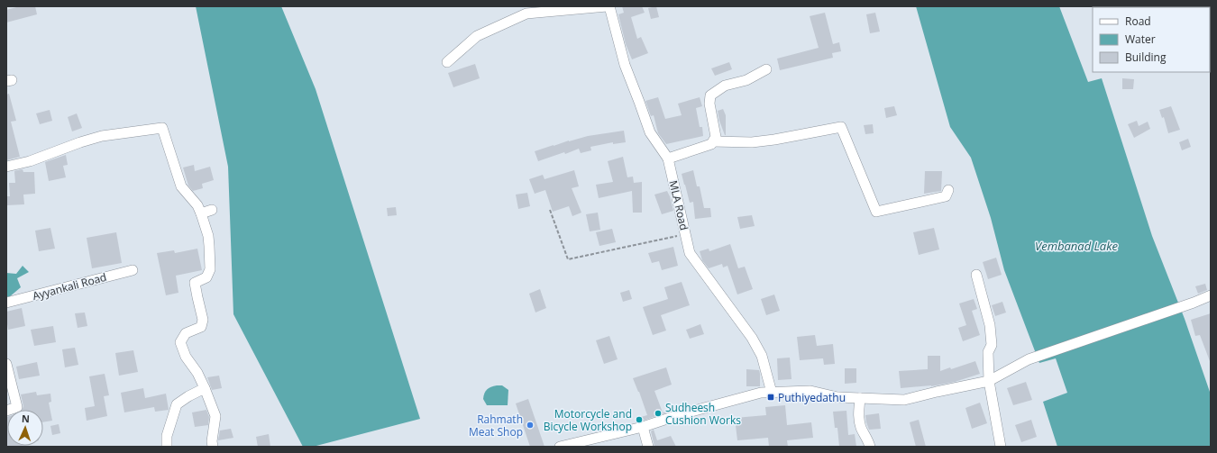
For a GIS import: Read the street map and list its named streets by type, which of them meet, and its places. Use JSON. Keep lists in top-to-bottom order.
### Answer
{
  "streets": {
    "street": ["MLA Road", "Ayyankali Road"]
  },
  "water": ["Vembanad Lake"],
  "places": {
    "transit": ["Puthiyedathu"],
    "other": ["Sudheesh Cushion Works", "Motorcycle and Bicycle Workshop", "Rahmath Meat Shop"]
  },
  "legend": ["Road", "Water", "Building"],
  "north": "top"
}
